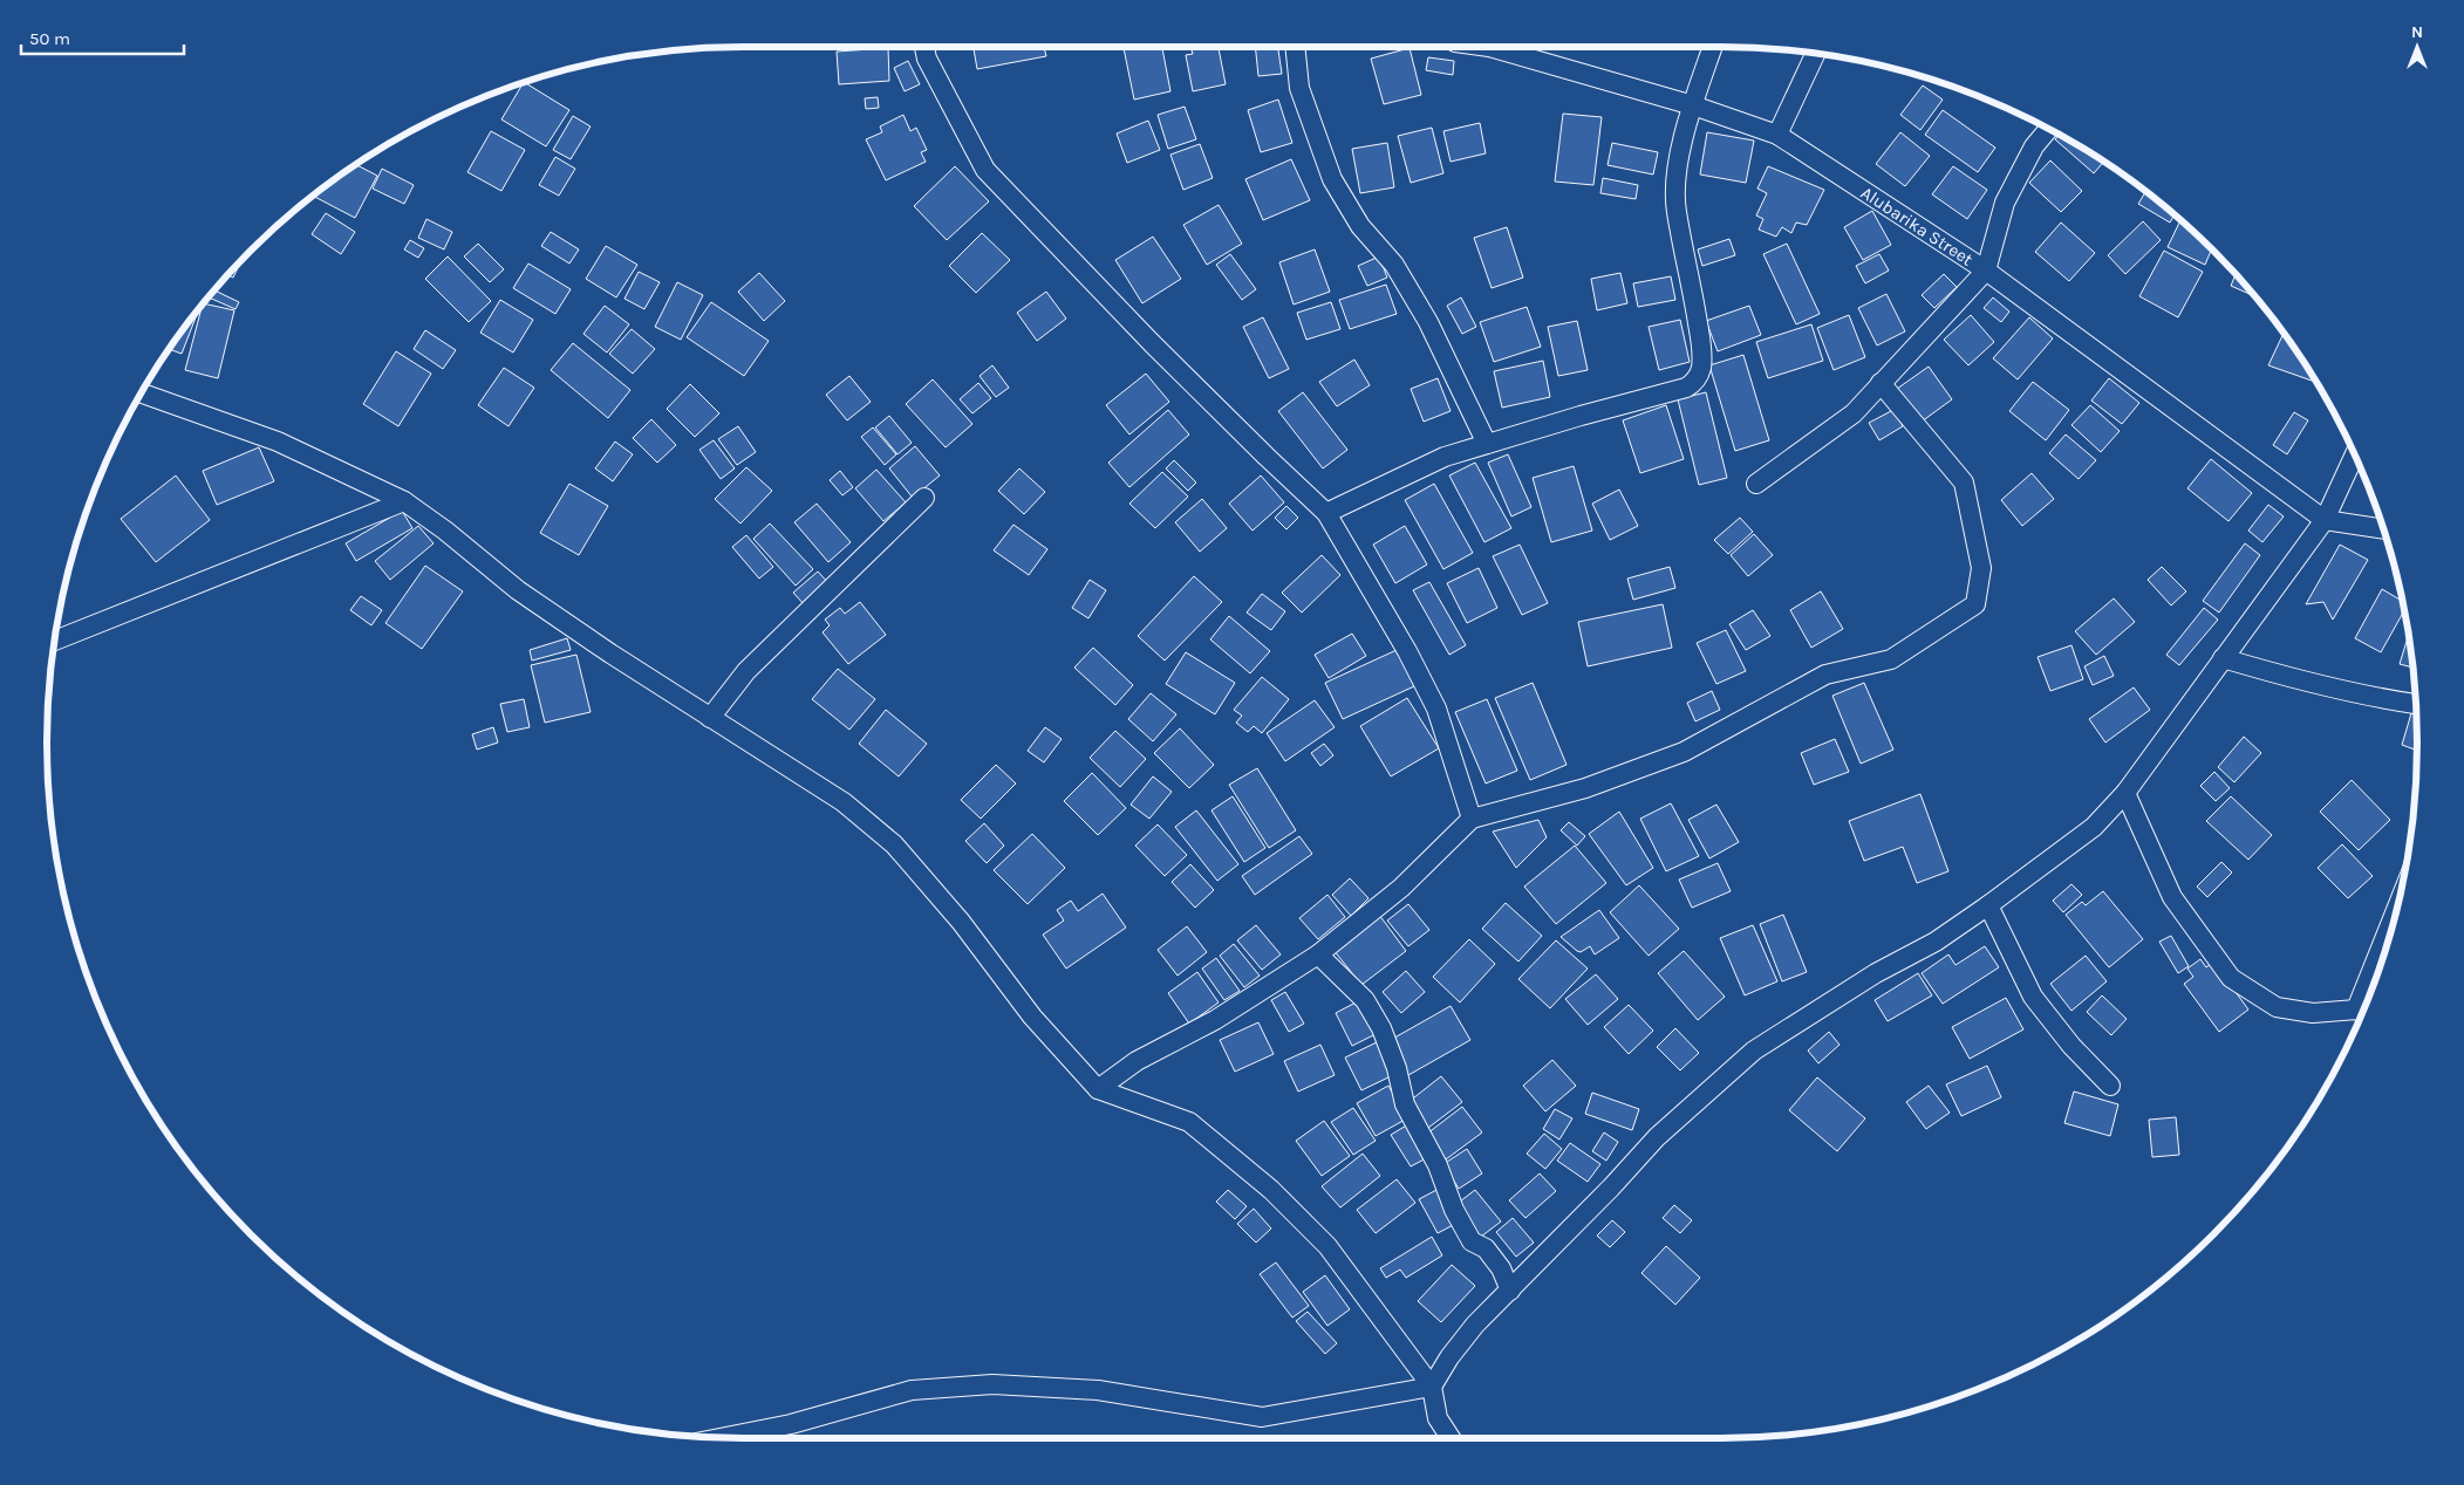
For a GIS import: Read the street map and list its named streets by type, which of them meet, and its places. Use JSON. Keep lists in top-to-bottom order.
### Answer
{
  "streets": {
    "street": ["Alubarika Street"]
  },
  "scale_bar": "50 m",
  "north": "top"
}
